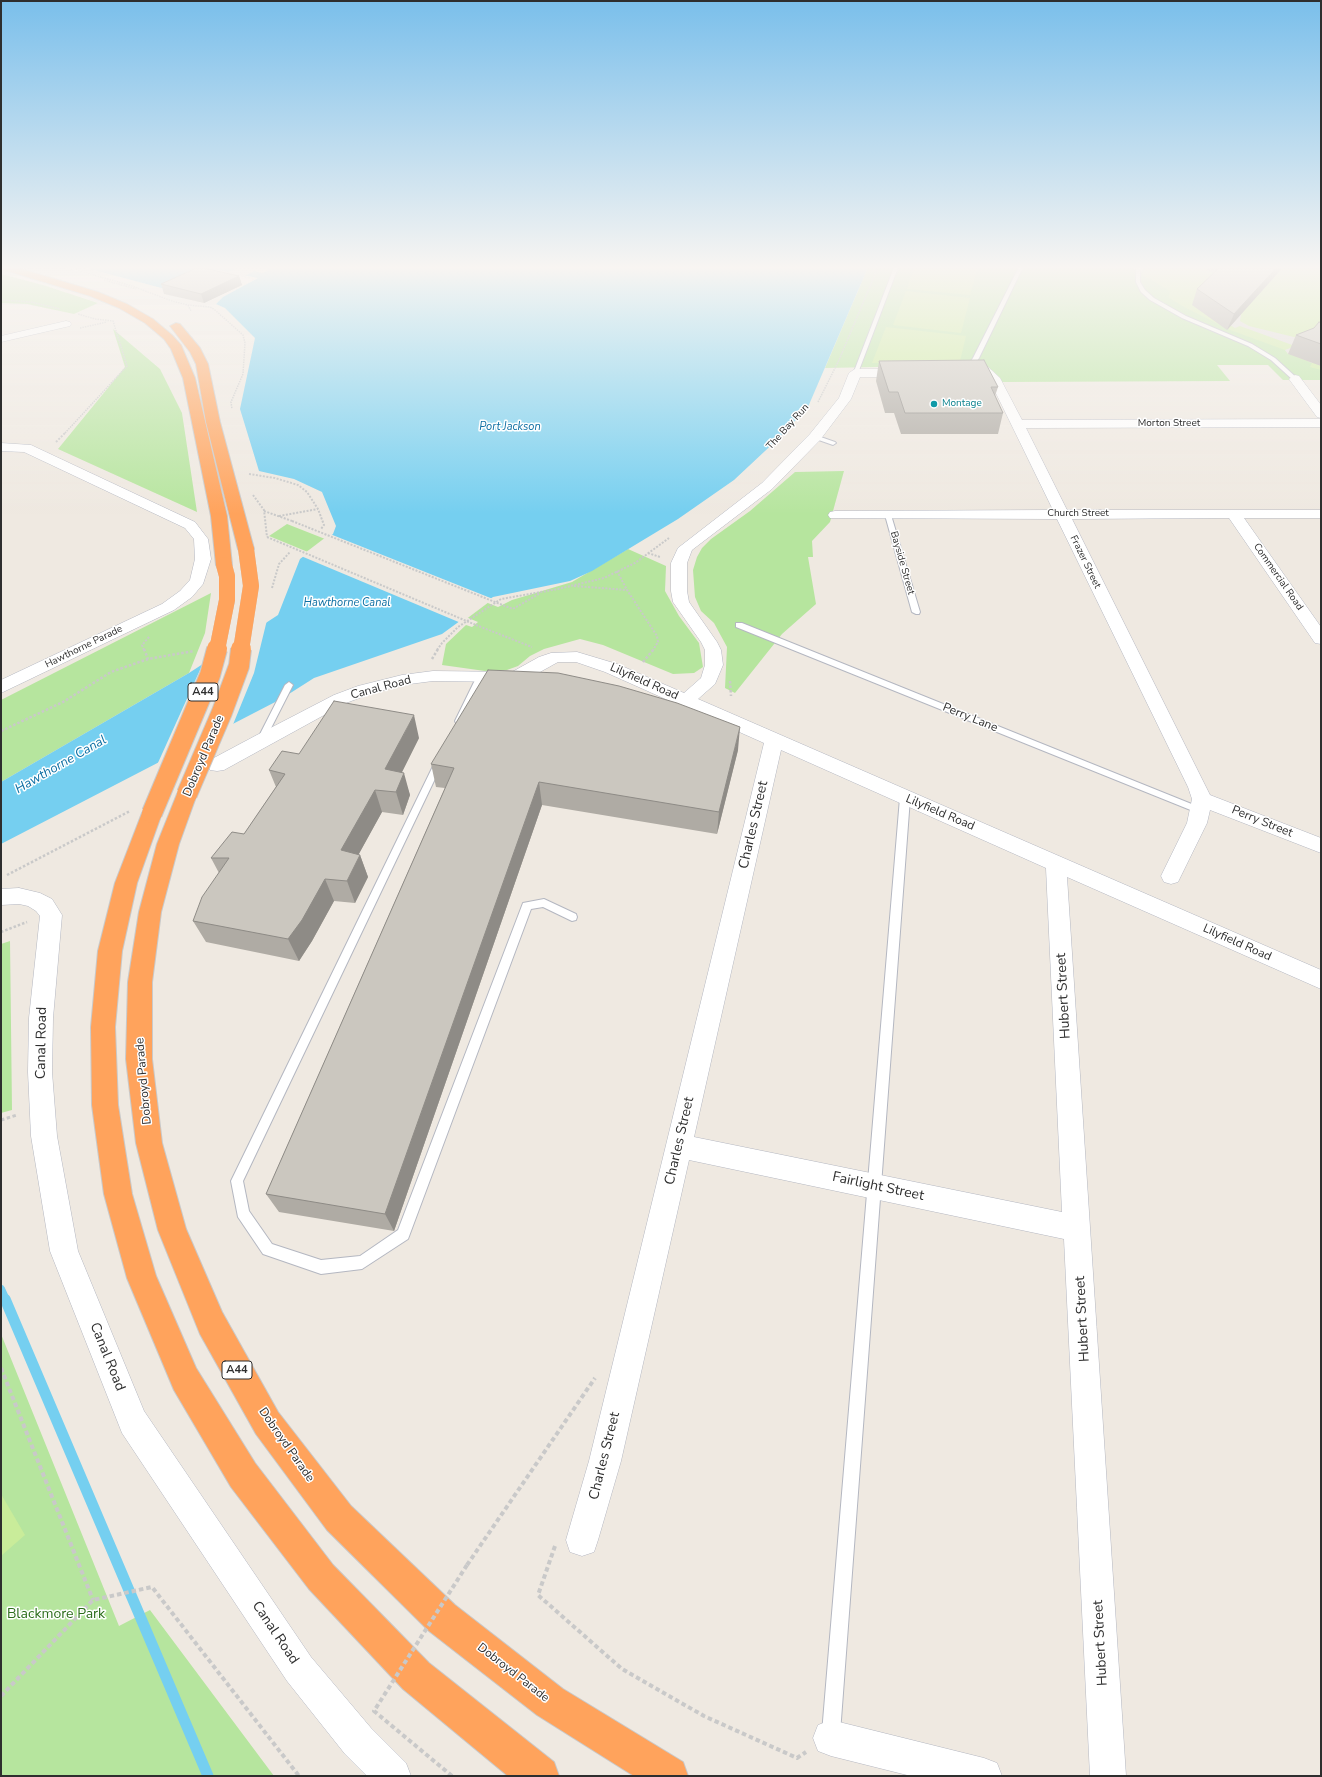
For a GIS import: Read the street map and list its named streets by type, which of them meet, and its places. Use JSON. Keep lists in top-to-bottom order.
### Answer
{
  "streets": {
    "highway": ["A44", "Dobroyd Parade"],
    "street": [
      "Morton Street",
      "Church Street",
      "Frazer Street",
      "Commercial Road",
      "Hawthorne Parade",
      "Lilyfield Road",
      "Canal Road",
      "Perry Street",
      "Charles Street",
      "Hubert Street",
      "Fairlight Street"
    ],
    "lane": ["Bayside Street", "Perry Lane"],
    "path": ["The Bay Run"]
  },
  "crossings": [
    ["Morton Street", "Frazer Street"],
    ["Church Street", "Frazer Street"],
    ["Church Street", "Bayside Street"],
    ["Church Street", "Commercial Road"],
    ["Frazer Street", "Perry Lane"],
    ["Frazer Street", "Perry Street"],
    ["Lilyfield Road", "Canal Road"],
    ["Lilyfield Road", "Charles Street"],
    ["Lilyfield Road", "Hubert Street"],
    ["Perry Lane", "Perry Street"],
    ["Charles Street", "Fairlight Street"],
    ["Hubert Street", "Fairlight Street"]
  ],
  "water": ["Port Jackson", "Hawthorne Canal"],
  "parks": ["Blackmore Park"],
  "places": ["Montage"]
}
